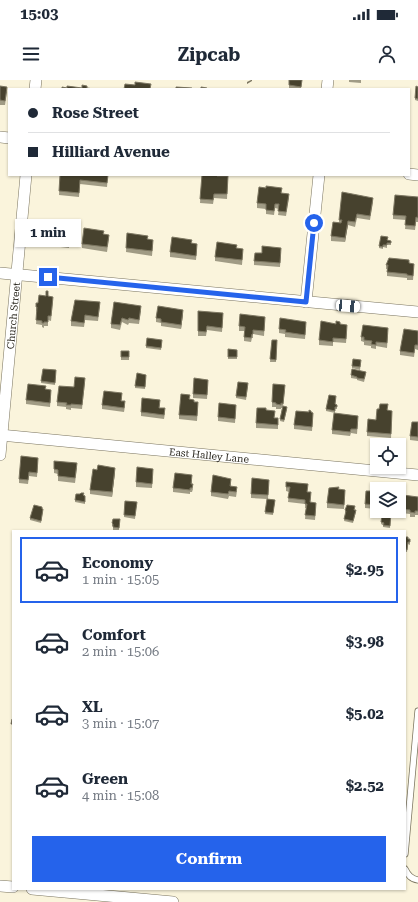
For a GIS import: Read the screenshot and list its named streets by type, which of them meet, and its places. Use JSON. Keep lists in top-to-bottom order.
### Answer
{
  "streets": {
    "street": ["Church Street", "East Halley Lane"]
  },
  "crossings": [
    ["Church Street", "East Halley Lane"]
  ],
  "page": {
    "status": "15:03",
    "header": "Zipcab",
    "banner": ["Rose Street", "Hilliard Avenue"],
    "bubble": "1 min",
    "list": [
      {
        "name": "Economy",
        "note": "1 min · 15:05",
        "value": "$2.95"
      },
      {
        "name": "Comfort",
        "note": "2 min · 15:06",
        "value": "$3.98"
      },
      {
        "name": "XL",
        "note": "3 min · 15:07",
        "value": "$5.02"
      },
      {
        "name": "Green",
        "note": "4 min · 15:08",
        "value": "$2.52"
      }
    ],
    "buttons": "Confirm"
  }
}
